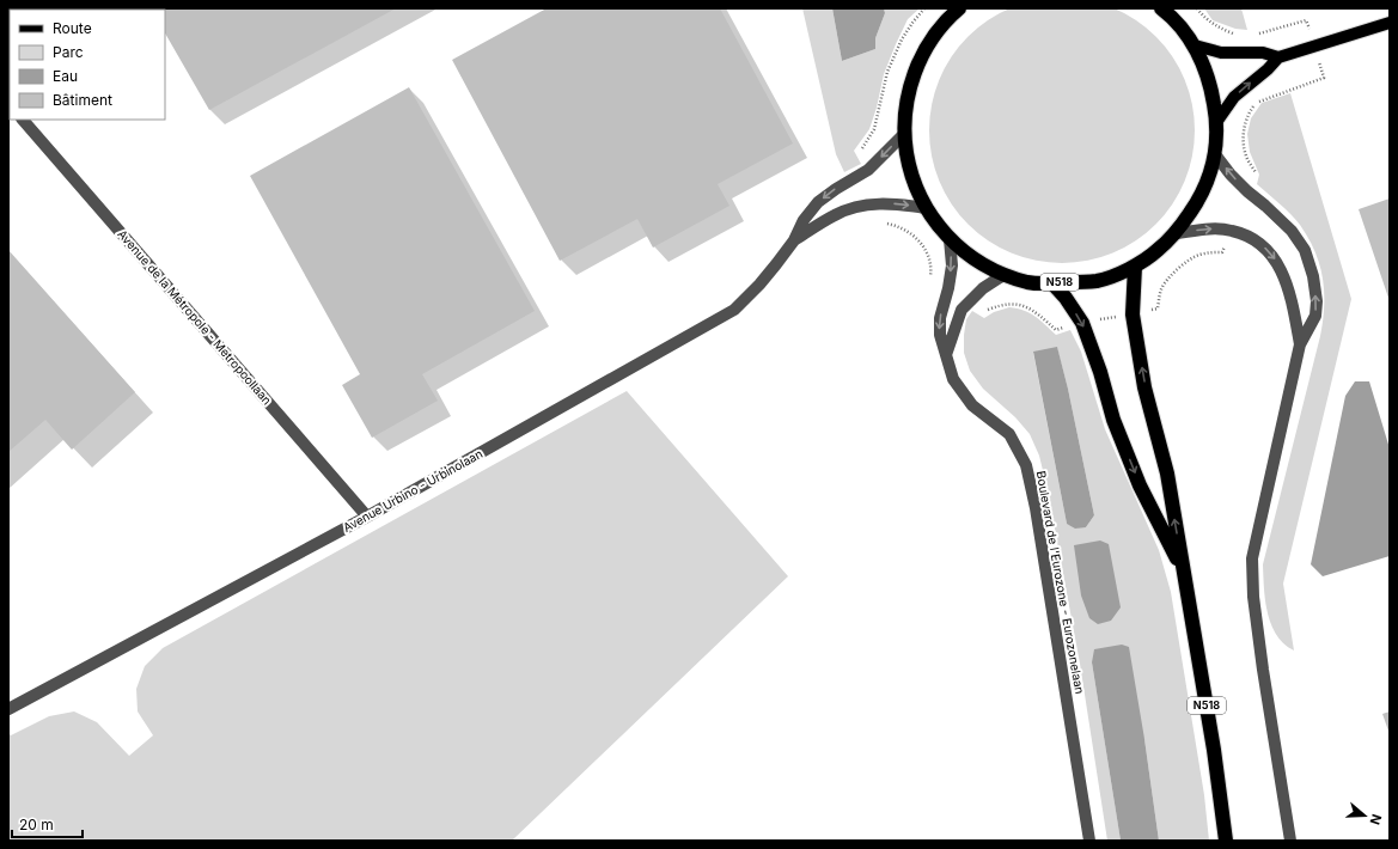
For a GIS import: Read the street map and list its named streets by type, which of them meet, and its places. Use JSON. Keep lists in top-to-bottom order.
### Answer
{
  "streets": {
    "highway": ["N518"],
    "street": ["Avenue de la Métropole - Metropoollaan", "Avenue Urbino - Urbinolaan", "Boulevard de l'Eurozone - Eurozonelaan"]
  },
  "crossings": [
    ["N518", "Avenue Urbino - Urbinolaan"],
    ["N518", "Boulevard de l'Eurozone - Eurozonelaan"],
    ["Avenue de la Métropole - Metropoollaan", "Avenue Urbino - Urbinolaan"]
  ],
  "legend": [
    "Route",
    "Parc",
    "Eau",
    "Bâtiment"
  ],
  "scale_bar": "20 m",
  "north": "right"
}
